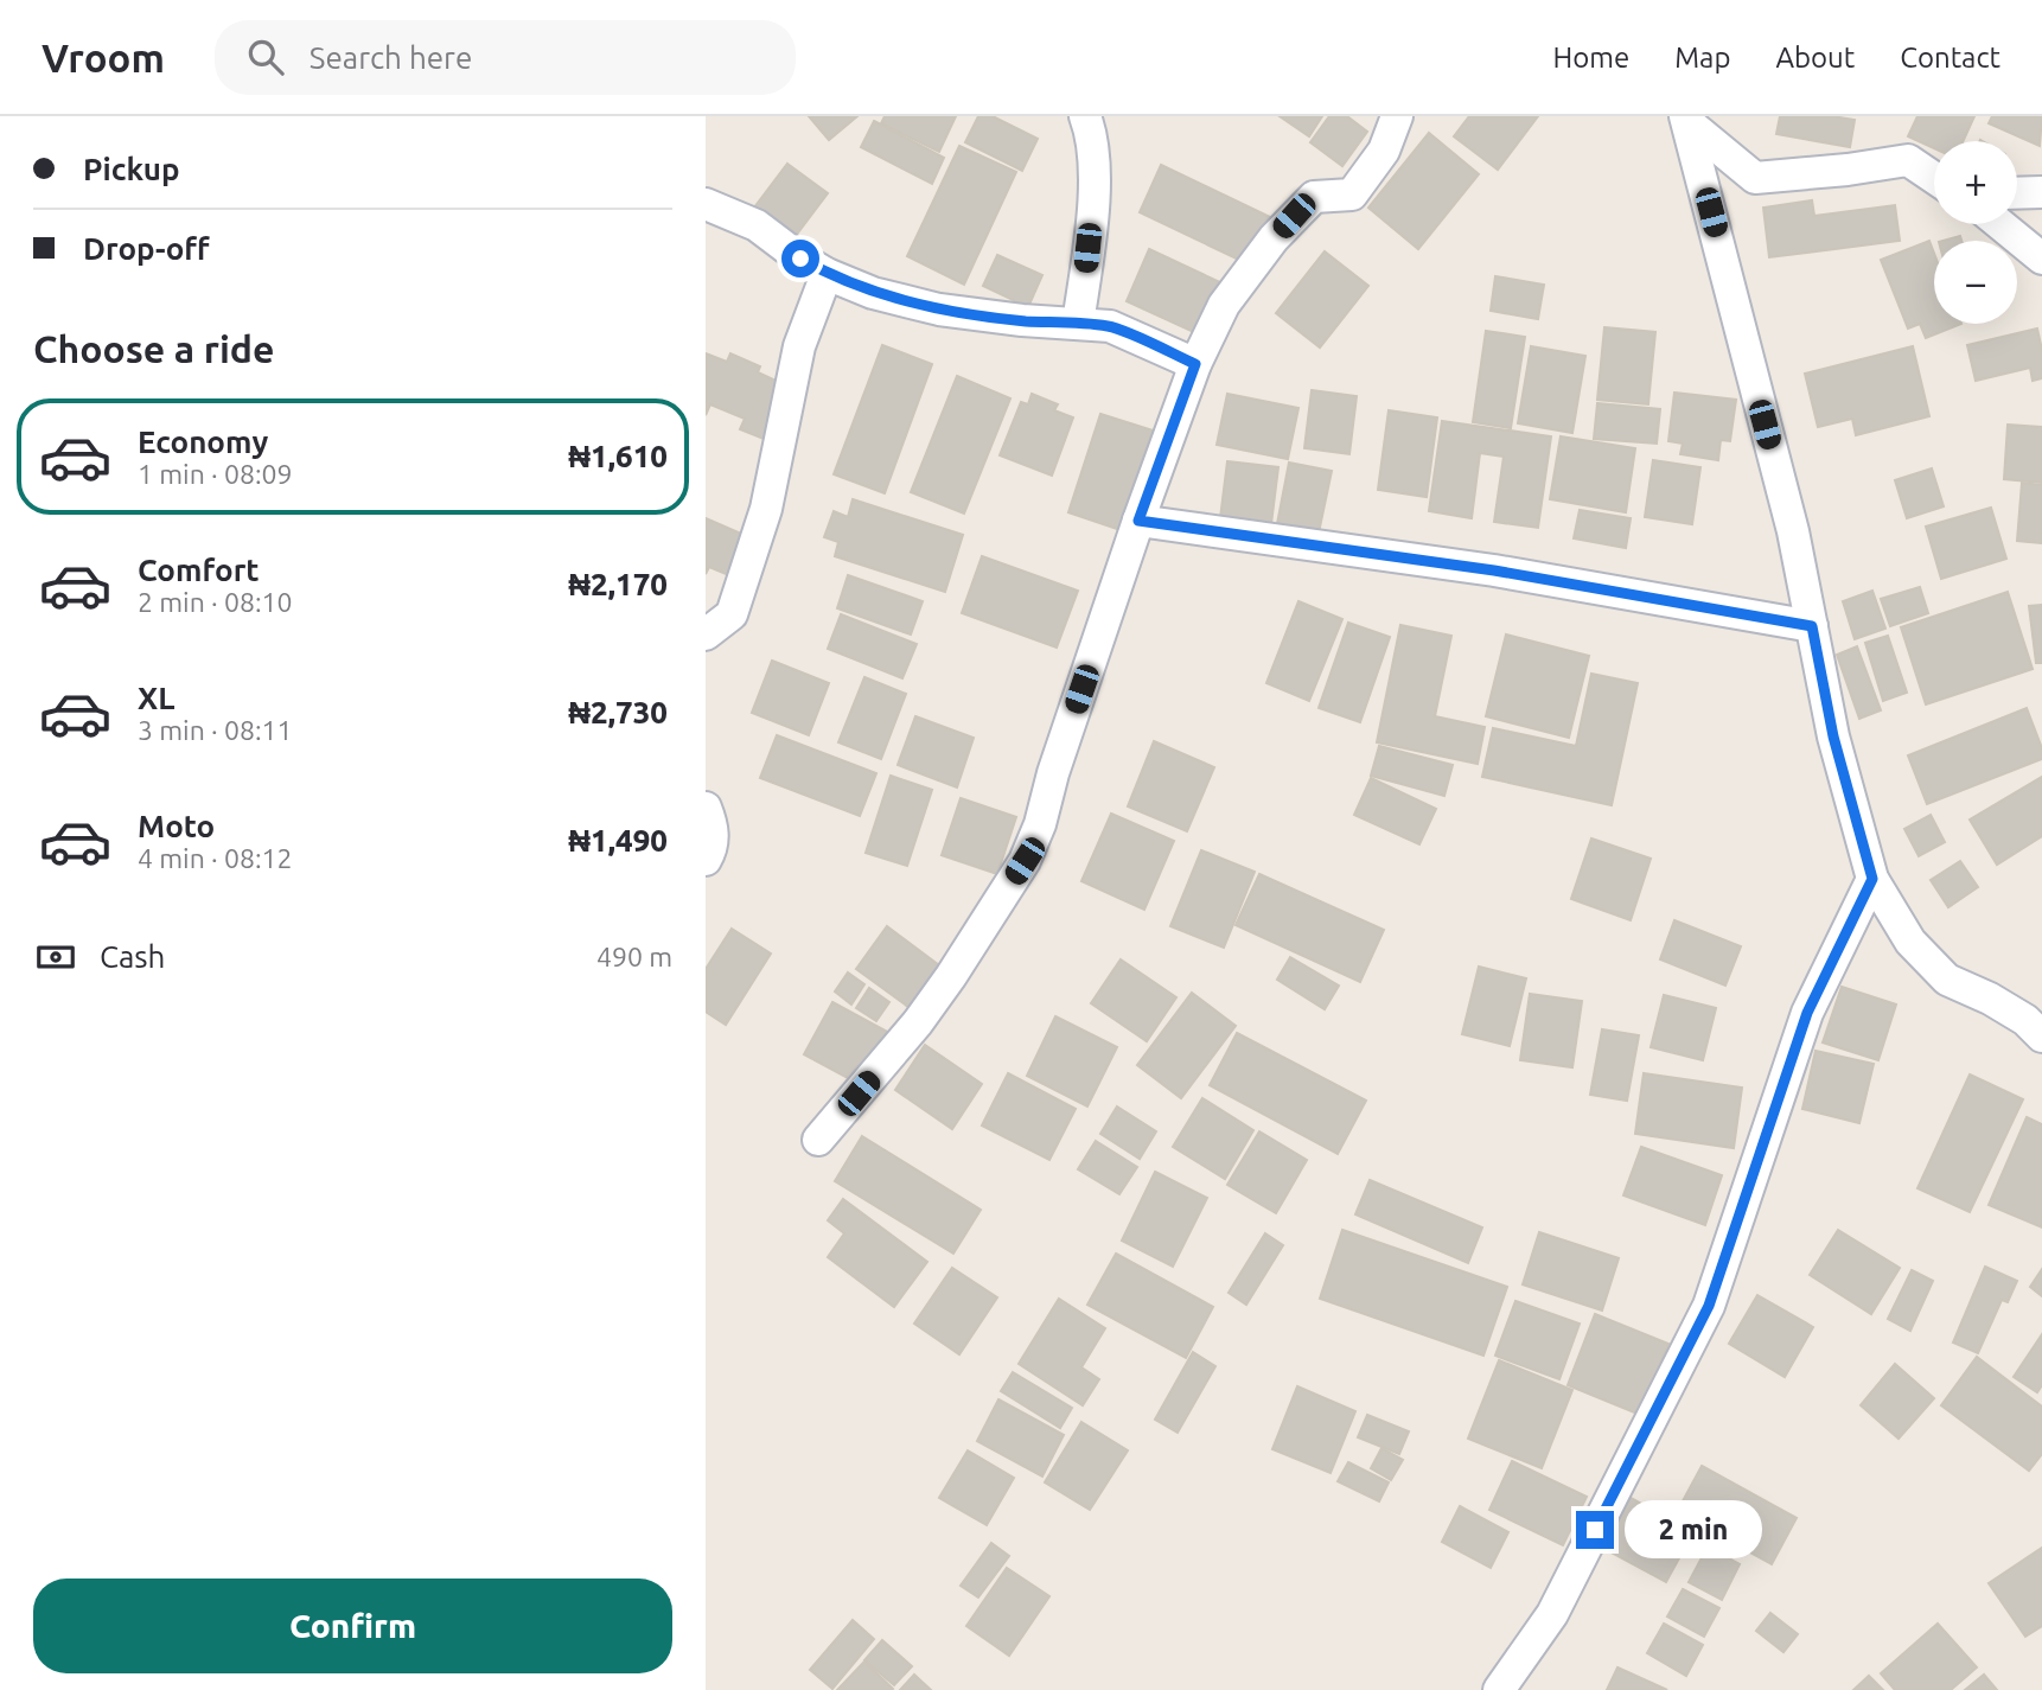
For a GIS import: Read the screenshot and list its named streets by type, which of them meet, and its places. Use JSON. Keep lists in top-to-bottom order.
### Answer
{
  "page": {
    "header": "Vroom",
    "search": "Search here",
    "nav": [
      "Home",
      "Map",
      "About",
      "Contact"
    ],
    "banner": ["Pickup", "Drop-off"],
    "map_buttons": ["+", "−"],
    "heading": "Choose a ride",
    "list": [
      {
        "name": "Economy",
        "note": "1 min · 08:09",
        "value": "₦1,610"
      },
      {
        "name": "Comfort",
        "note": "2 min · 08:10",
        "value": "₦2,170"
      },
      {
        "name": "XL",
        "note": "3 min · 08:11",
        "value": "₦2,730"
      },
      {
        "name": "Moto",
        "note": "4 min · 08:12",
        "value": "₦1,490"
      }
    ],
    "pay": ["Cash", "490 m"],
    "bubble": "2 min",
    "buttons": "Confirm"
  }
}
